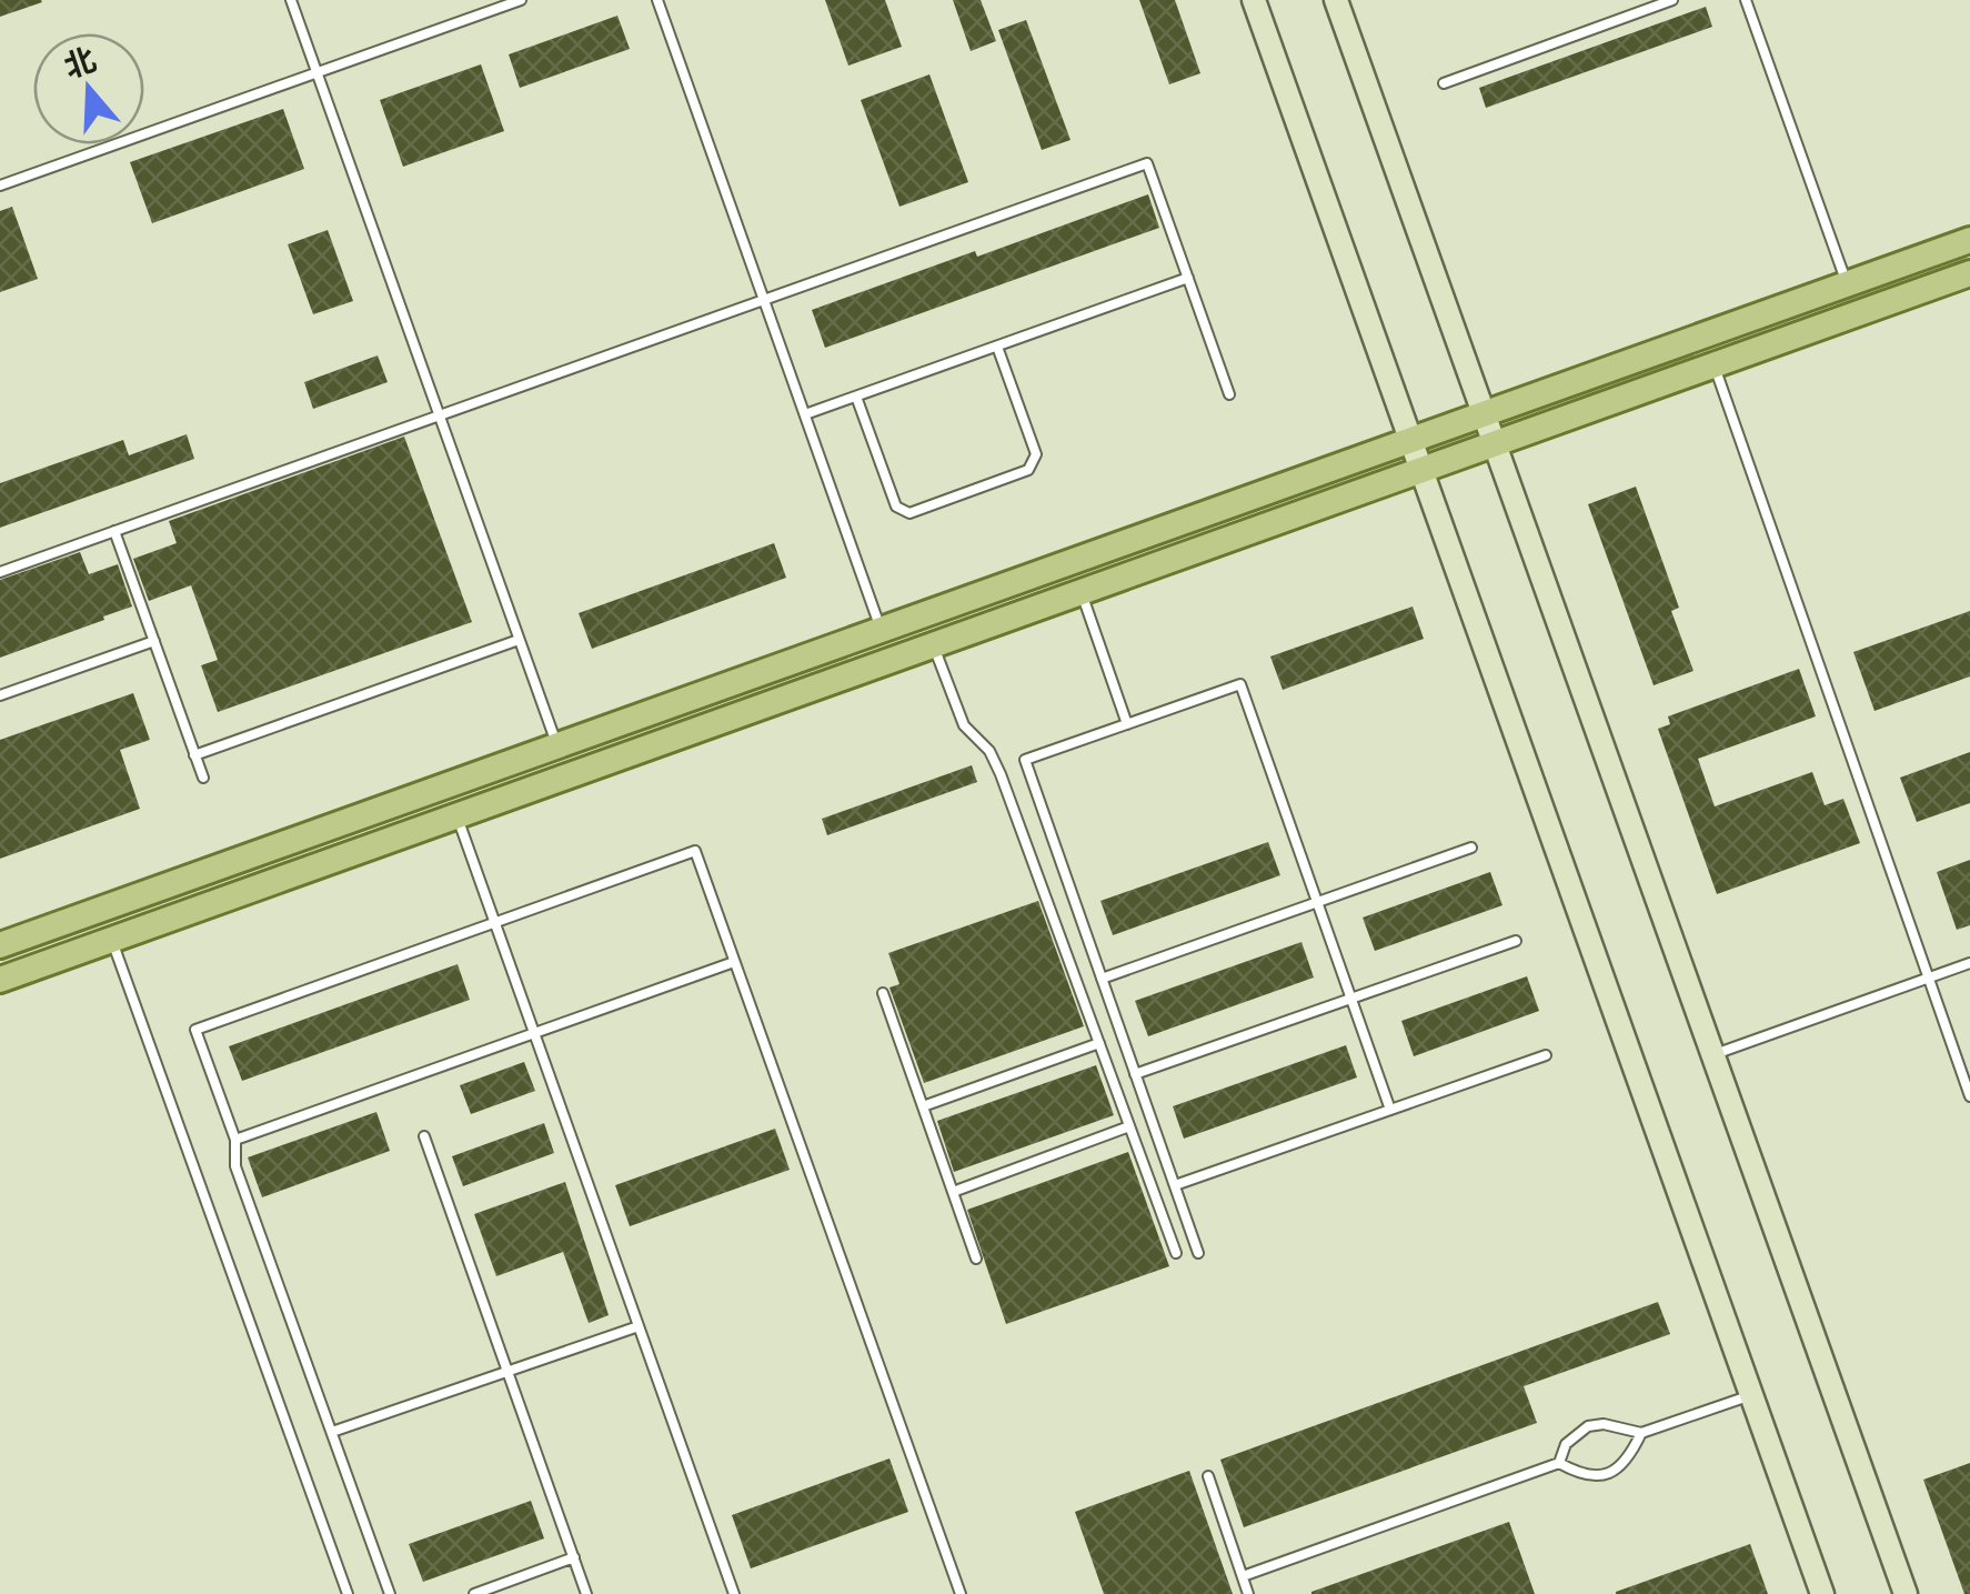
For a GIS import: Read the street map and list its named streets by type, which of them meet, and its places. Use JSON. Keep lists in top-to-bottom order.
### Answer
{
  "north": "top"
}
